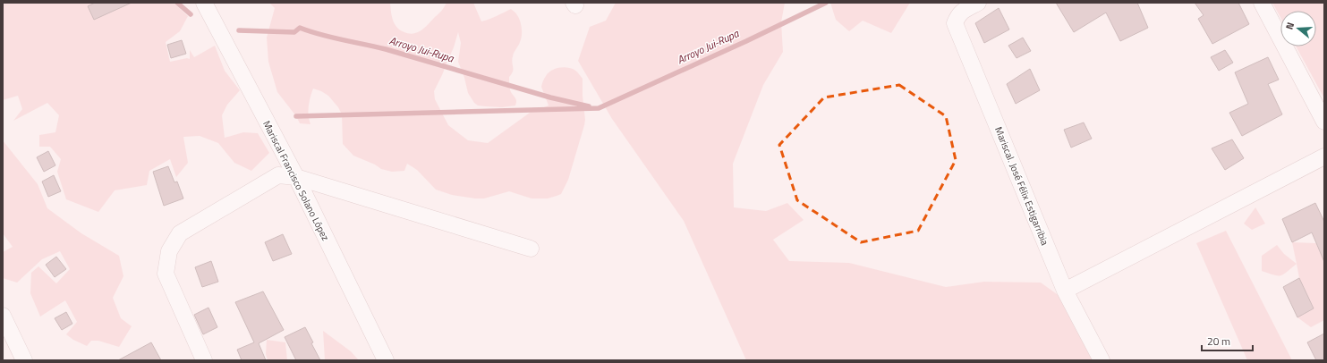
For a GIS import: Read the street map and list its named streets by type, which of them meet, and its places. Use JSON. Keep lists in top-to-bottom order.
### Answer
{
  "streets": {
    "street": ["Mariscal Francisco Solano López", "Mariscal. José Félix Estigarribia"]
  },
  "water": ["Arroyo Jui-Rupa"],
  "scale_bar": "20 m",
  "north": "left"
}
